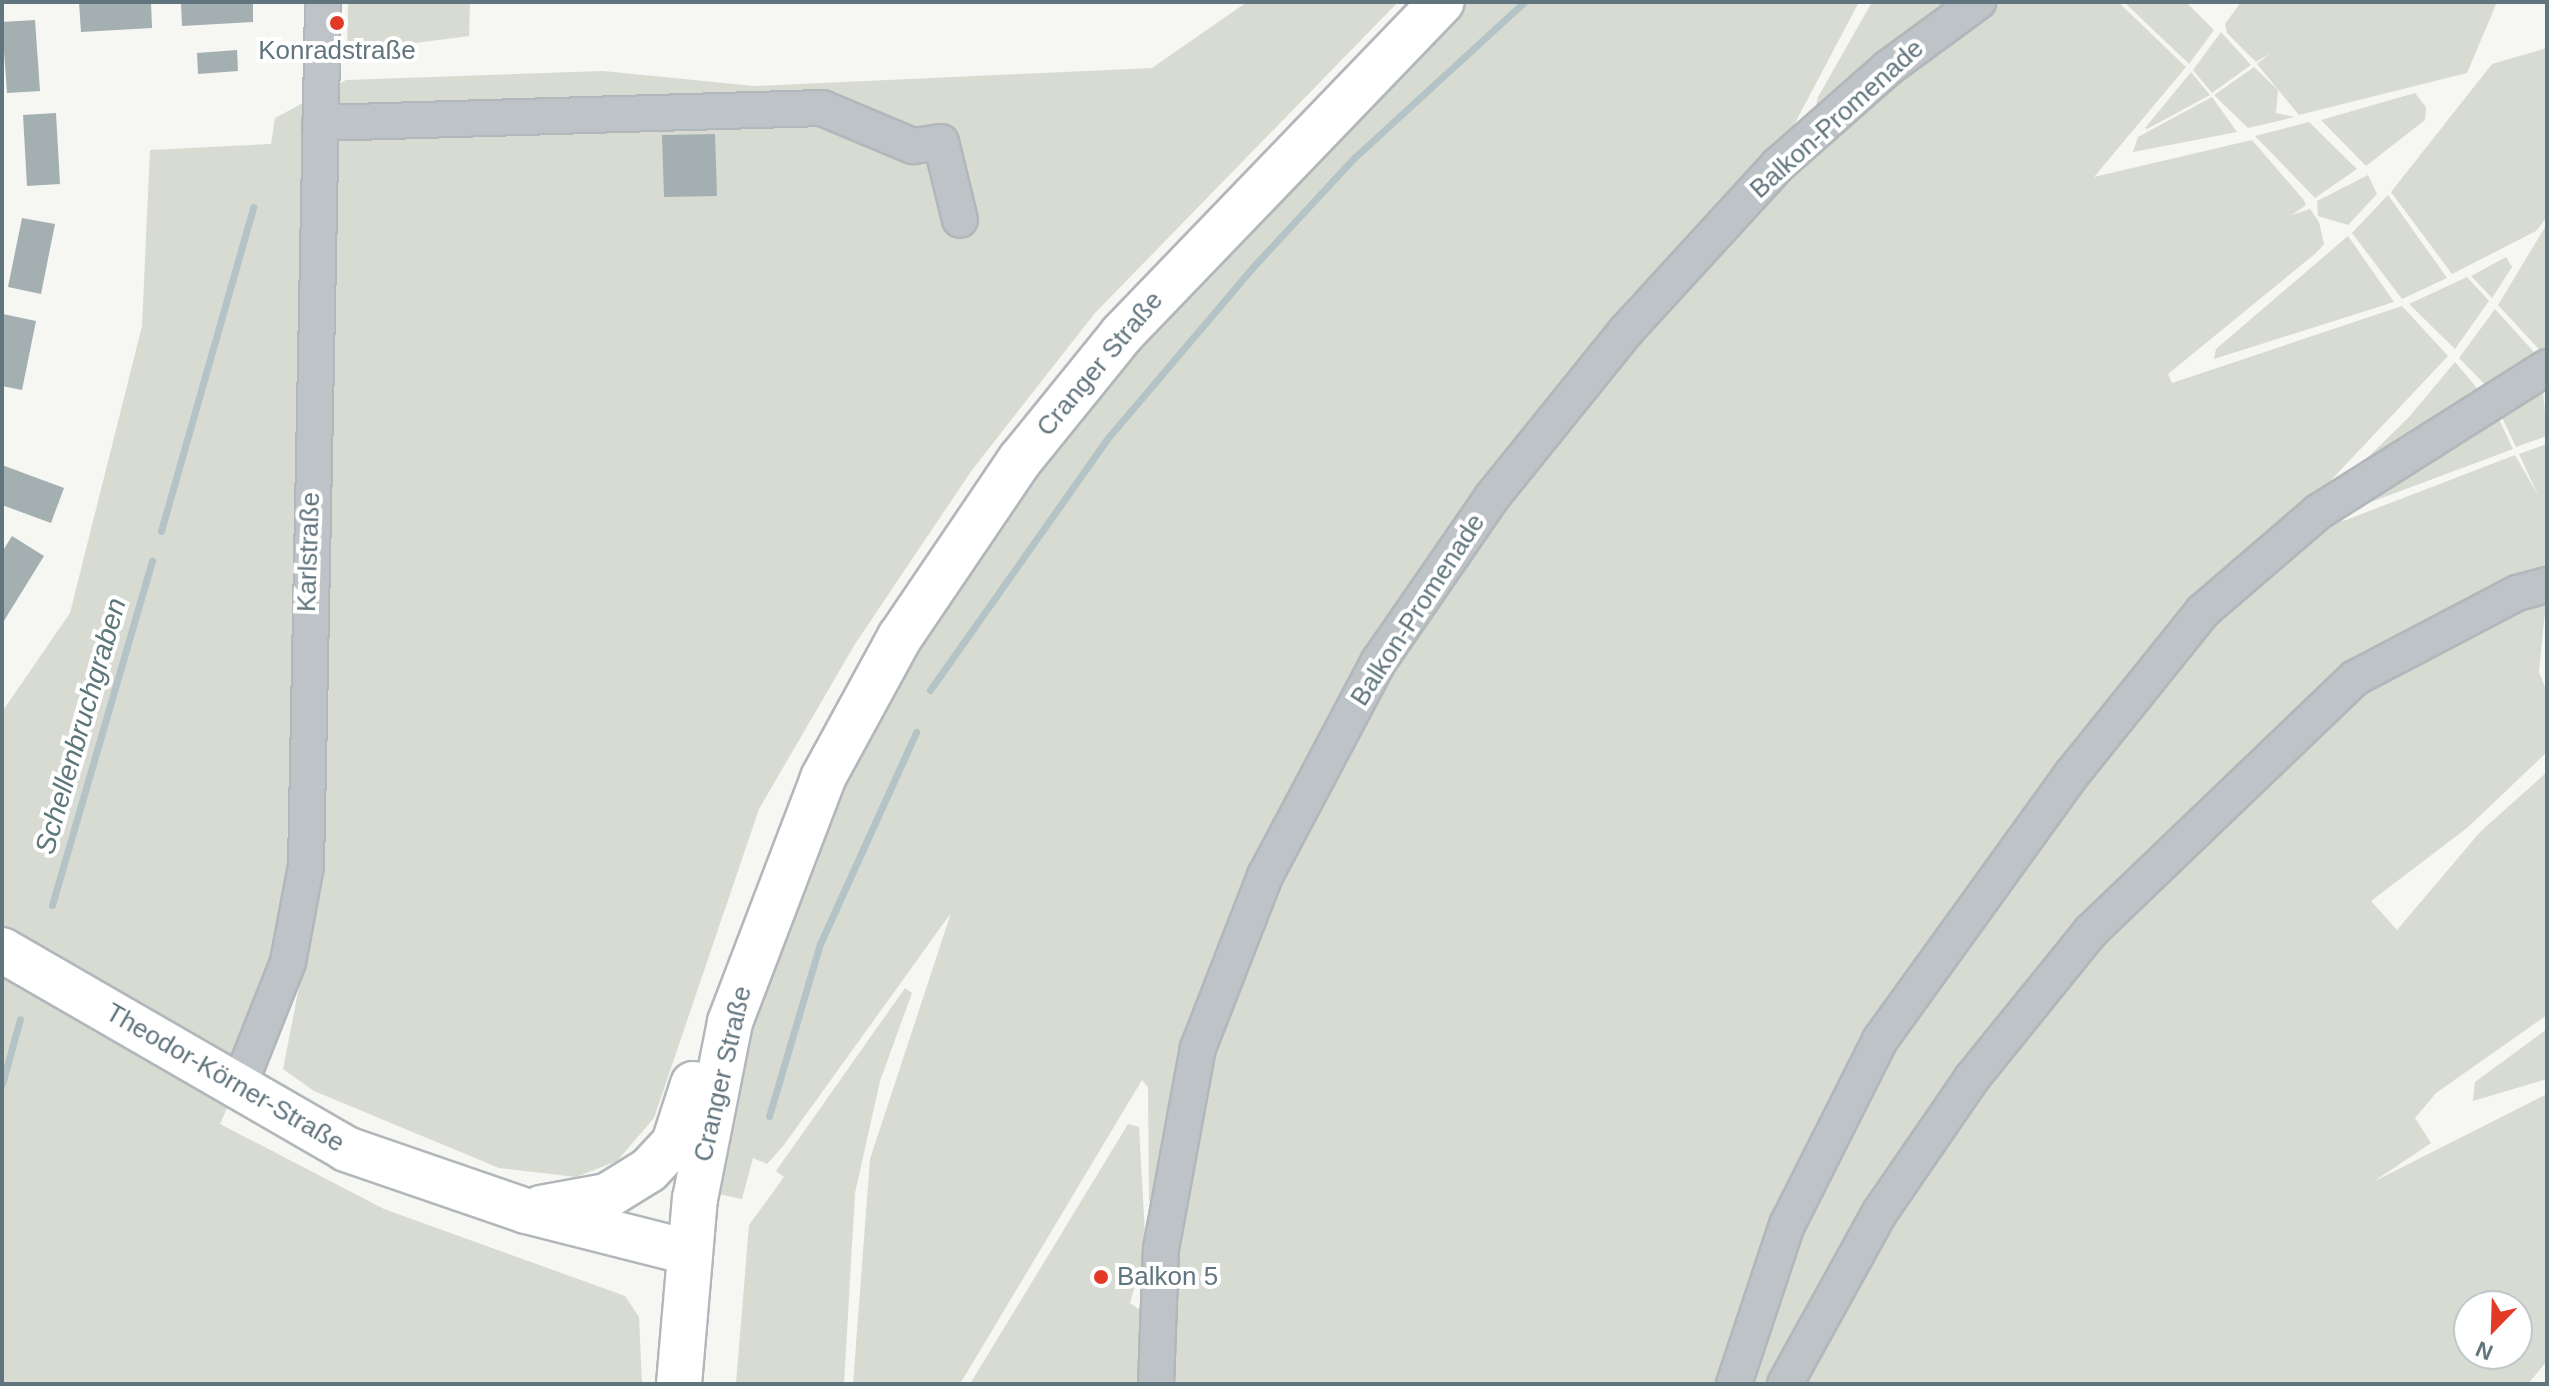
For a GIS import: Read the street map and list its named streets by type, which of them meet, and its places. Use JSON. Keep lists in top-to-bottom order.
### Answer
{
  "streets": {
    "main road": ["Cranger Straße", "Theodor-Körner-Straße"],
    "street": ["Balkon-Promenade", "Karlstraße"]
  },
  "crossings": [
    ["Cranger Straße", "Theodor-Körner-Straße"],
    ["Karlstraße", "Theodor-Körner-Straße"]
  ],
  "water": ["Schellenbruchgraben"],
  "places": ["Konradstraße", "Balkon 5"],
  "north": "bottom left"
}
